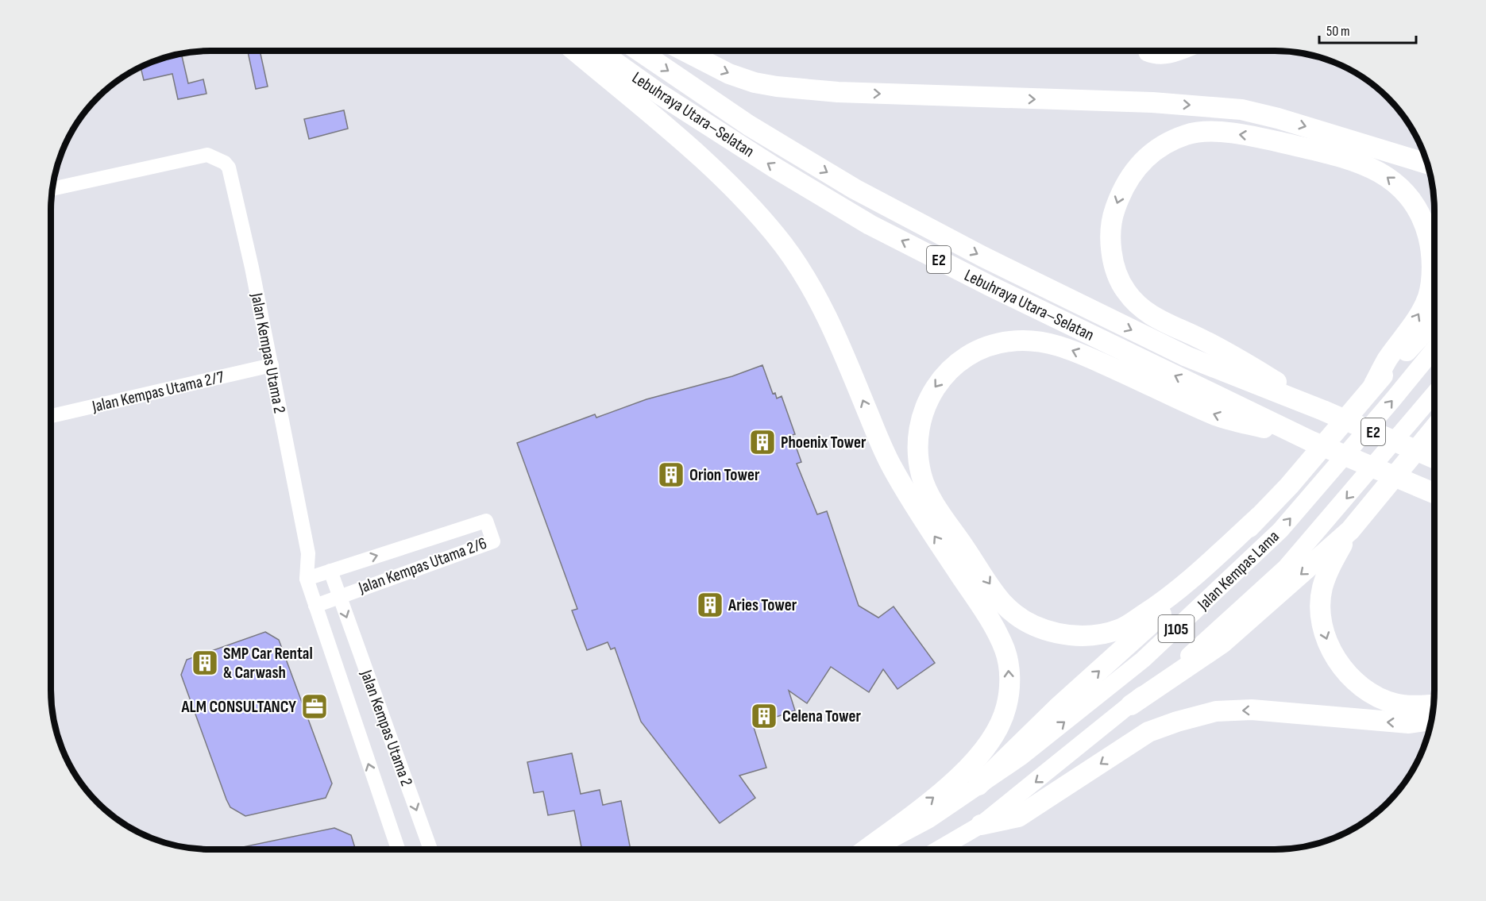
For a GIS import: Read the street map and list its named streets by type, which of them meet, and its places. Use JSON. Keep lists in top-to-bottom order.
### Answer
{
  "streets": {
    "highway": ["Lebuhraya Utara–Selatan", "E2"],
    "main road": ["Jalan Kempas Lama", "J105"],
    "street": ["Jalan Kempas Utama 2", "Jalan Kempas Utama 2/7", "Jalan Kempas Utama 2/6"]
  },
  "crossings": [
    ["Jalan Kempas Utama 2", "Jalan Kempas Utama 2/7"],
    ["Jalan Kempas Utama 2", "Jalan Kempas Utama 2/6"]
  ],
  "places": {
    "building": [
      "Phoenix Tower",
      "Orion Tower",
      "Aries Tower",
      "SMP Car Rental & Carwash",
      "Celena Tower"
    ],
    "office": ["ALM CONSULTANCY"]
  },
  "scale_bar": "50 m"
}
